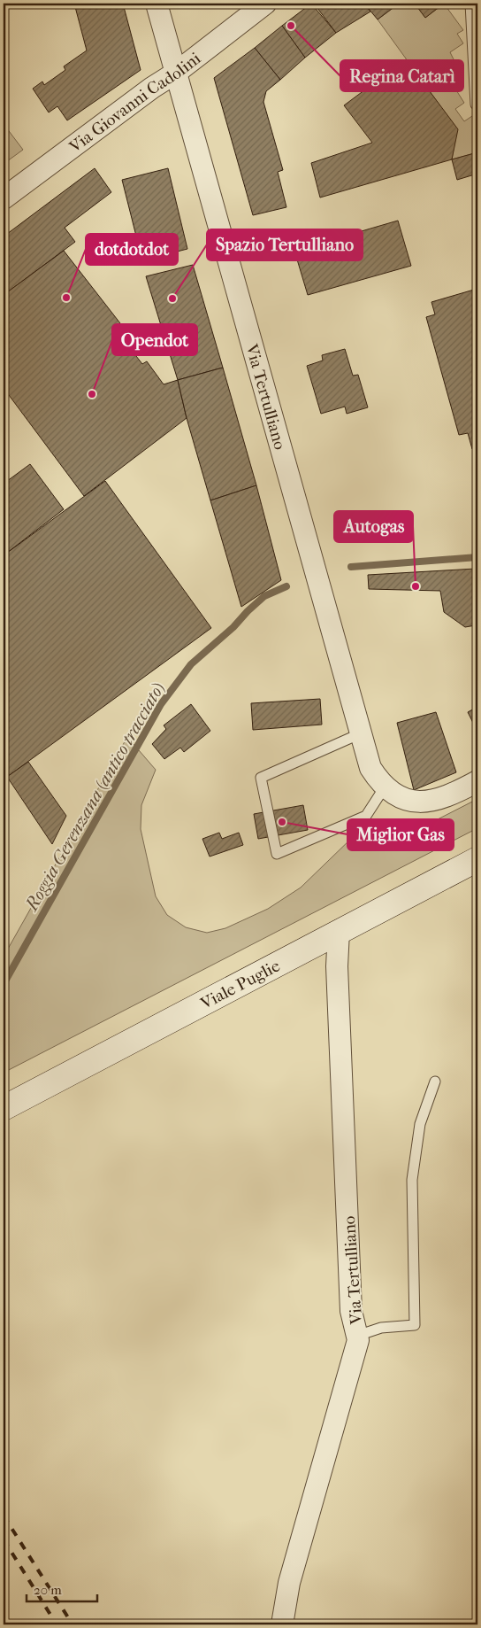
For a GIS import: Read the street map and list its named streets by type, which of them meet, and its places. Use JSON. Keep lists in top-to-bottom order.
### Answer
{
  "streets": {
    "main road": ["Viale Puglie"],
    "street": ["Via Giovanni Cadolini", "Via Tertulliano"]
  },
  "crossings": [
    ["Via Giovanni Cadolini", "Via Tertulliano"],
    ["Via Tertulliano", "Viale Puglie"]
  ],
  "water": ["Roggia Gerenzana (antico tracciato)"],
  "places": [
    "Regina Catarì",
    "dotdotdot",
    "Spazio Tertulliano",
    "Opendot",
    "Autogas",
    "Miglior Gas"
  ],
  "scale_bar": "20 m"
}
